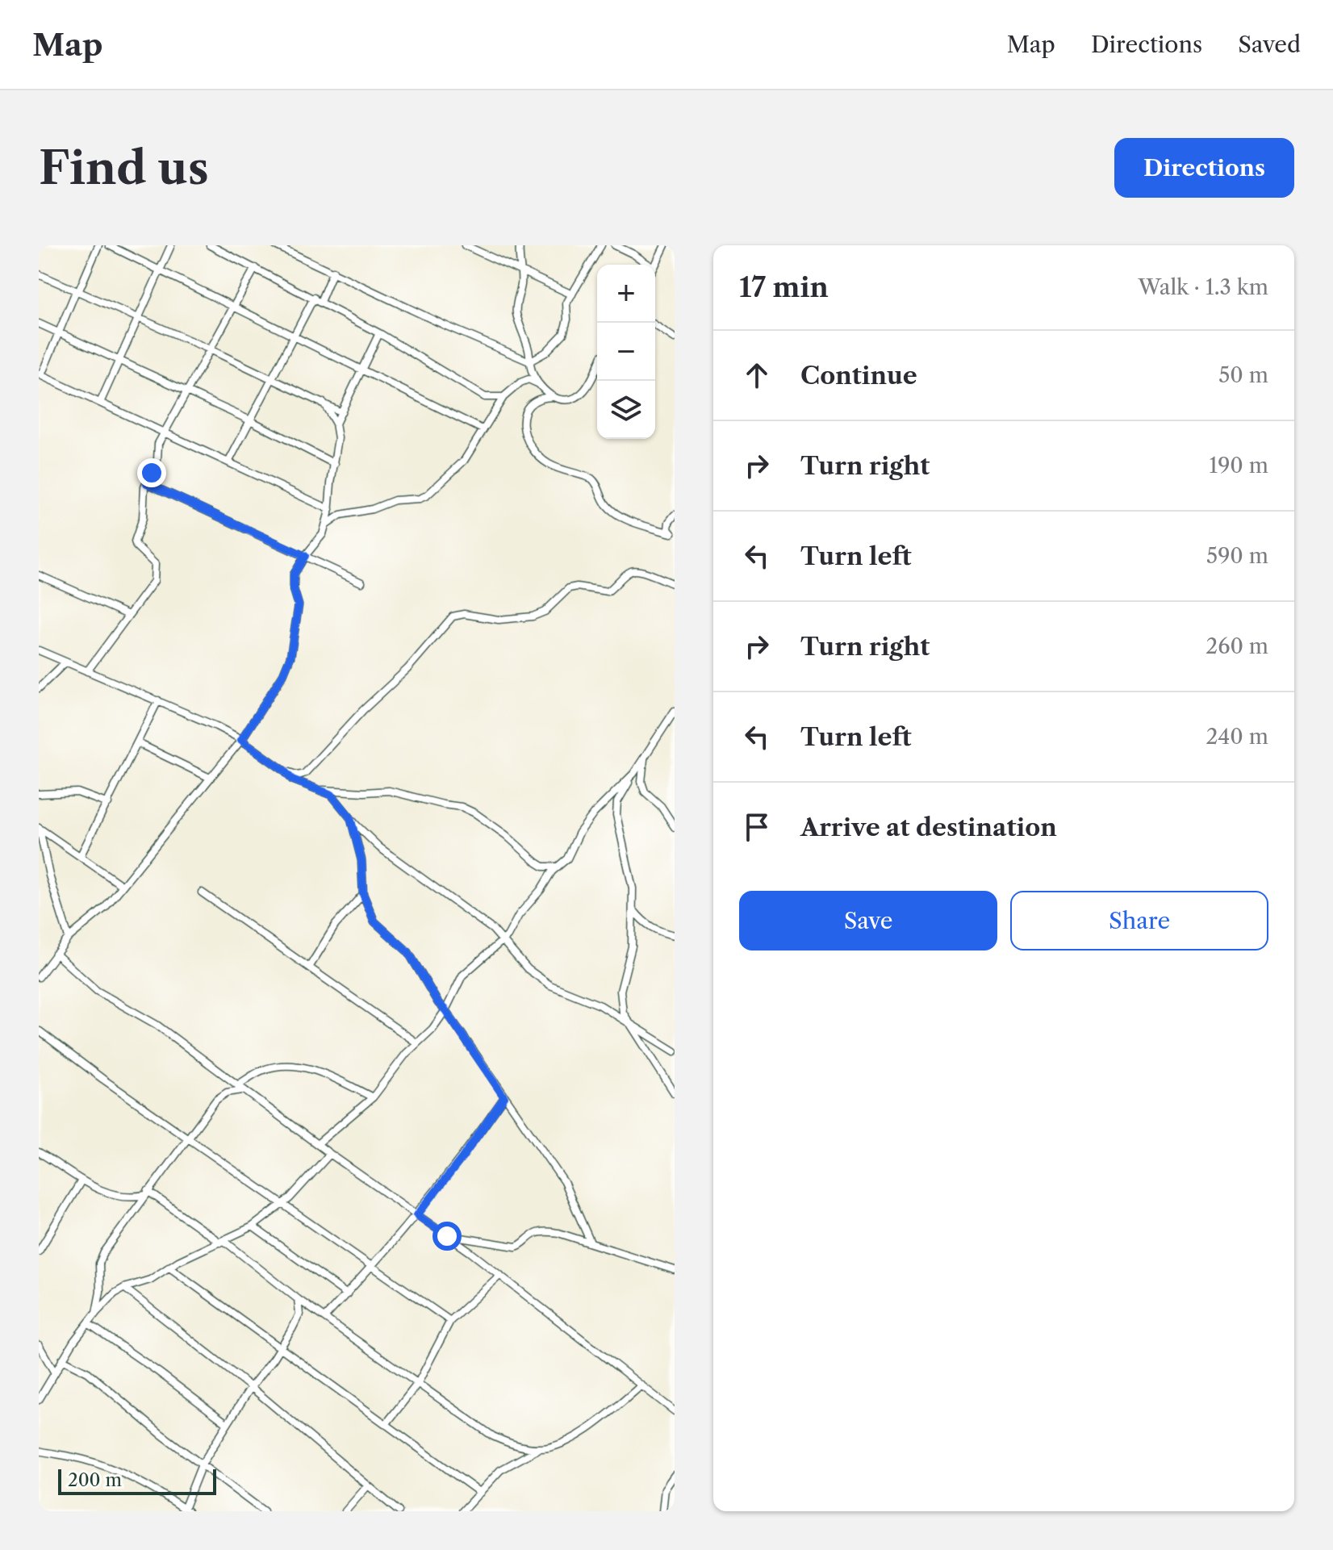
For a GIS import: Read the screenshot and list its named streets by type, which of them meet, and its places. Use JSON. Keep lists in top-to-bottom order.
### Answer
{
  "scale_bar": "200 m",
  "page": {
    "header": "Map",
    "nav": ["Map", "Directions", "Saved"],
    "buttons": [
      "Directions",
      ["Save", "Share"]
    ],
    "title": "Find us",
    "heading": ["17 min", "Walk · 1.3 km"],
    "map_buttons": ["+", "−"],
    "list": [
      ["Continue", "50 m"],
      ["Turn right", "190 m"],
      ["Turn left", "590 m"],
      ["Turn right", "260 m"],
      ["Turn left", "240 m"],
      "Arrive at destination"
    ],
    "scale": "200 m"
  }
}
